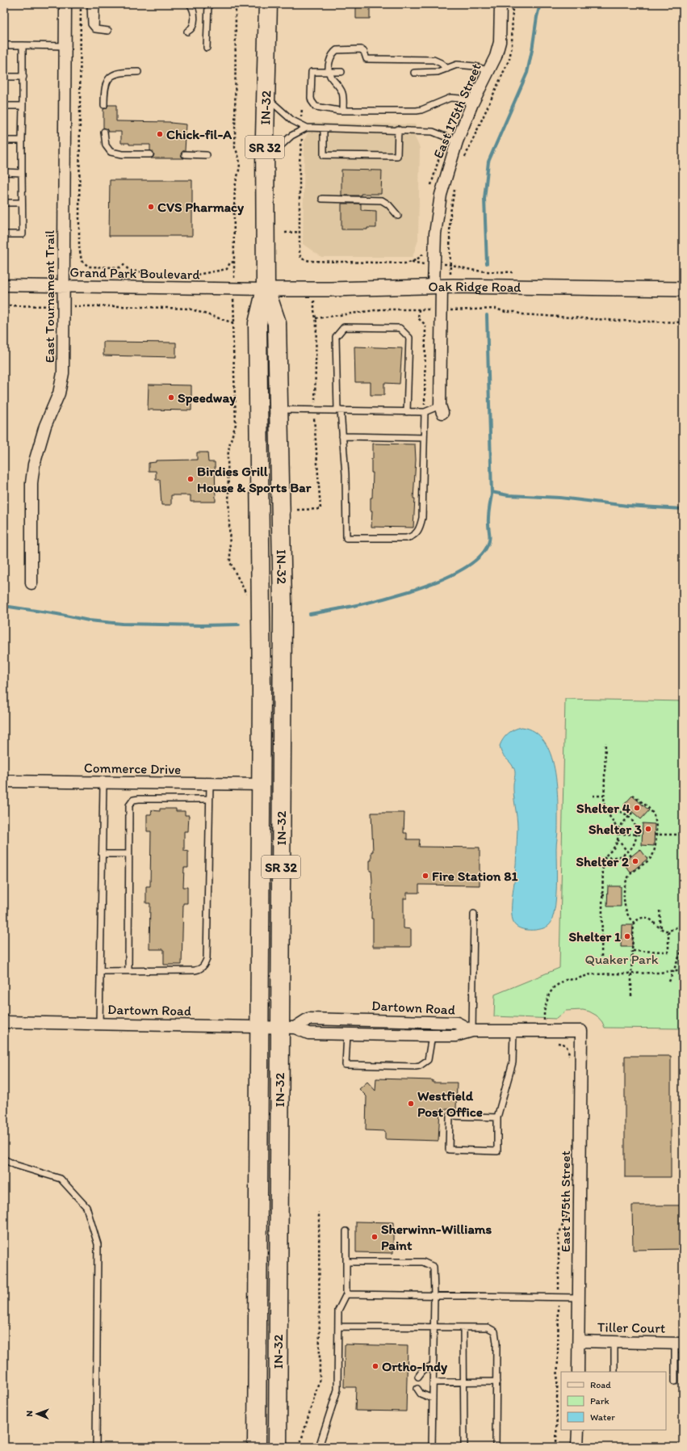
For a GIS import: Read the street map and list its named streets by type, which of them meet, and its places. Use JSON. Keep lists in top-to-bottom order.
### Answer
{
  "streets": {
    "main road": ["IN-32", "SR 32"],
    "street": [
      "East 175th Street",
      "Grand Park Boulevard",
      "Oak Ridge Road",
      "East Tournament Trail",
      "Commerce Drive",
      "Dartown Road",
      "Tiller Court"
    ]
  },
  "crossings": [
    ["IN-32", "Grand Park Boulevard"],
    ["IN-32", "Oak Ridge Road"],
    ["IN-32", "Commerce Drive"],
    ["IN-32", "Dartown Road"],
    ["East 175th Street", "Oak Ridge Road"],
    ["East 175th Street", "Dartown Road"],
    ["East 175th Street", "Tiller Court"],
    ["Grand Park Boulevard", "Oak Ridge Road"],
    ["Grand Park Boulevard", "East Tournament Trail"]
  ],
  "parks": ["Quaker Park"],
  "places": [
    "Chick-fil-A",
    "CVS Pharmacy",
    "Speedway",
    "Birdies Grill House & Sports Bar",
    "Shelter 4",
    "Shelter 3",
    "Shelter 2",
    "Fire Station 81",
    "Shelter 1",
    "Westfield Post Office",
    "Sherwinn-Williams Paint",
    "Ortho-Indy"
  ],
  "legend": ["Road", "Park", "Water"],
  "north": "left"
}
